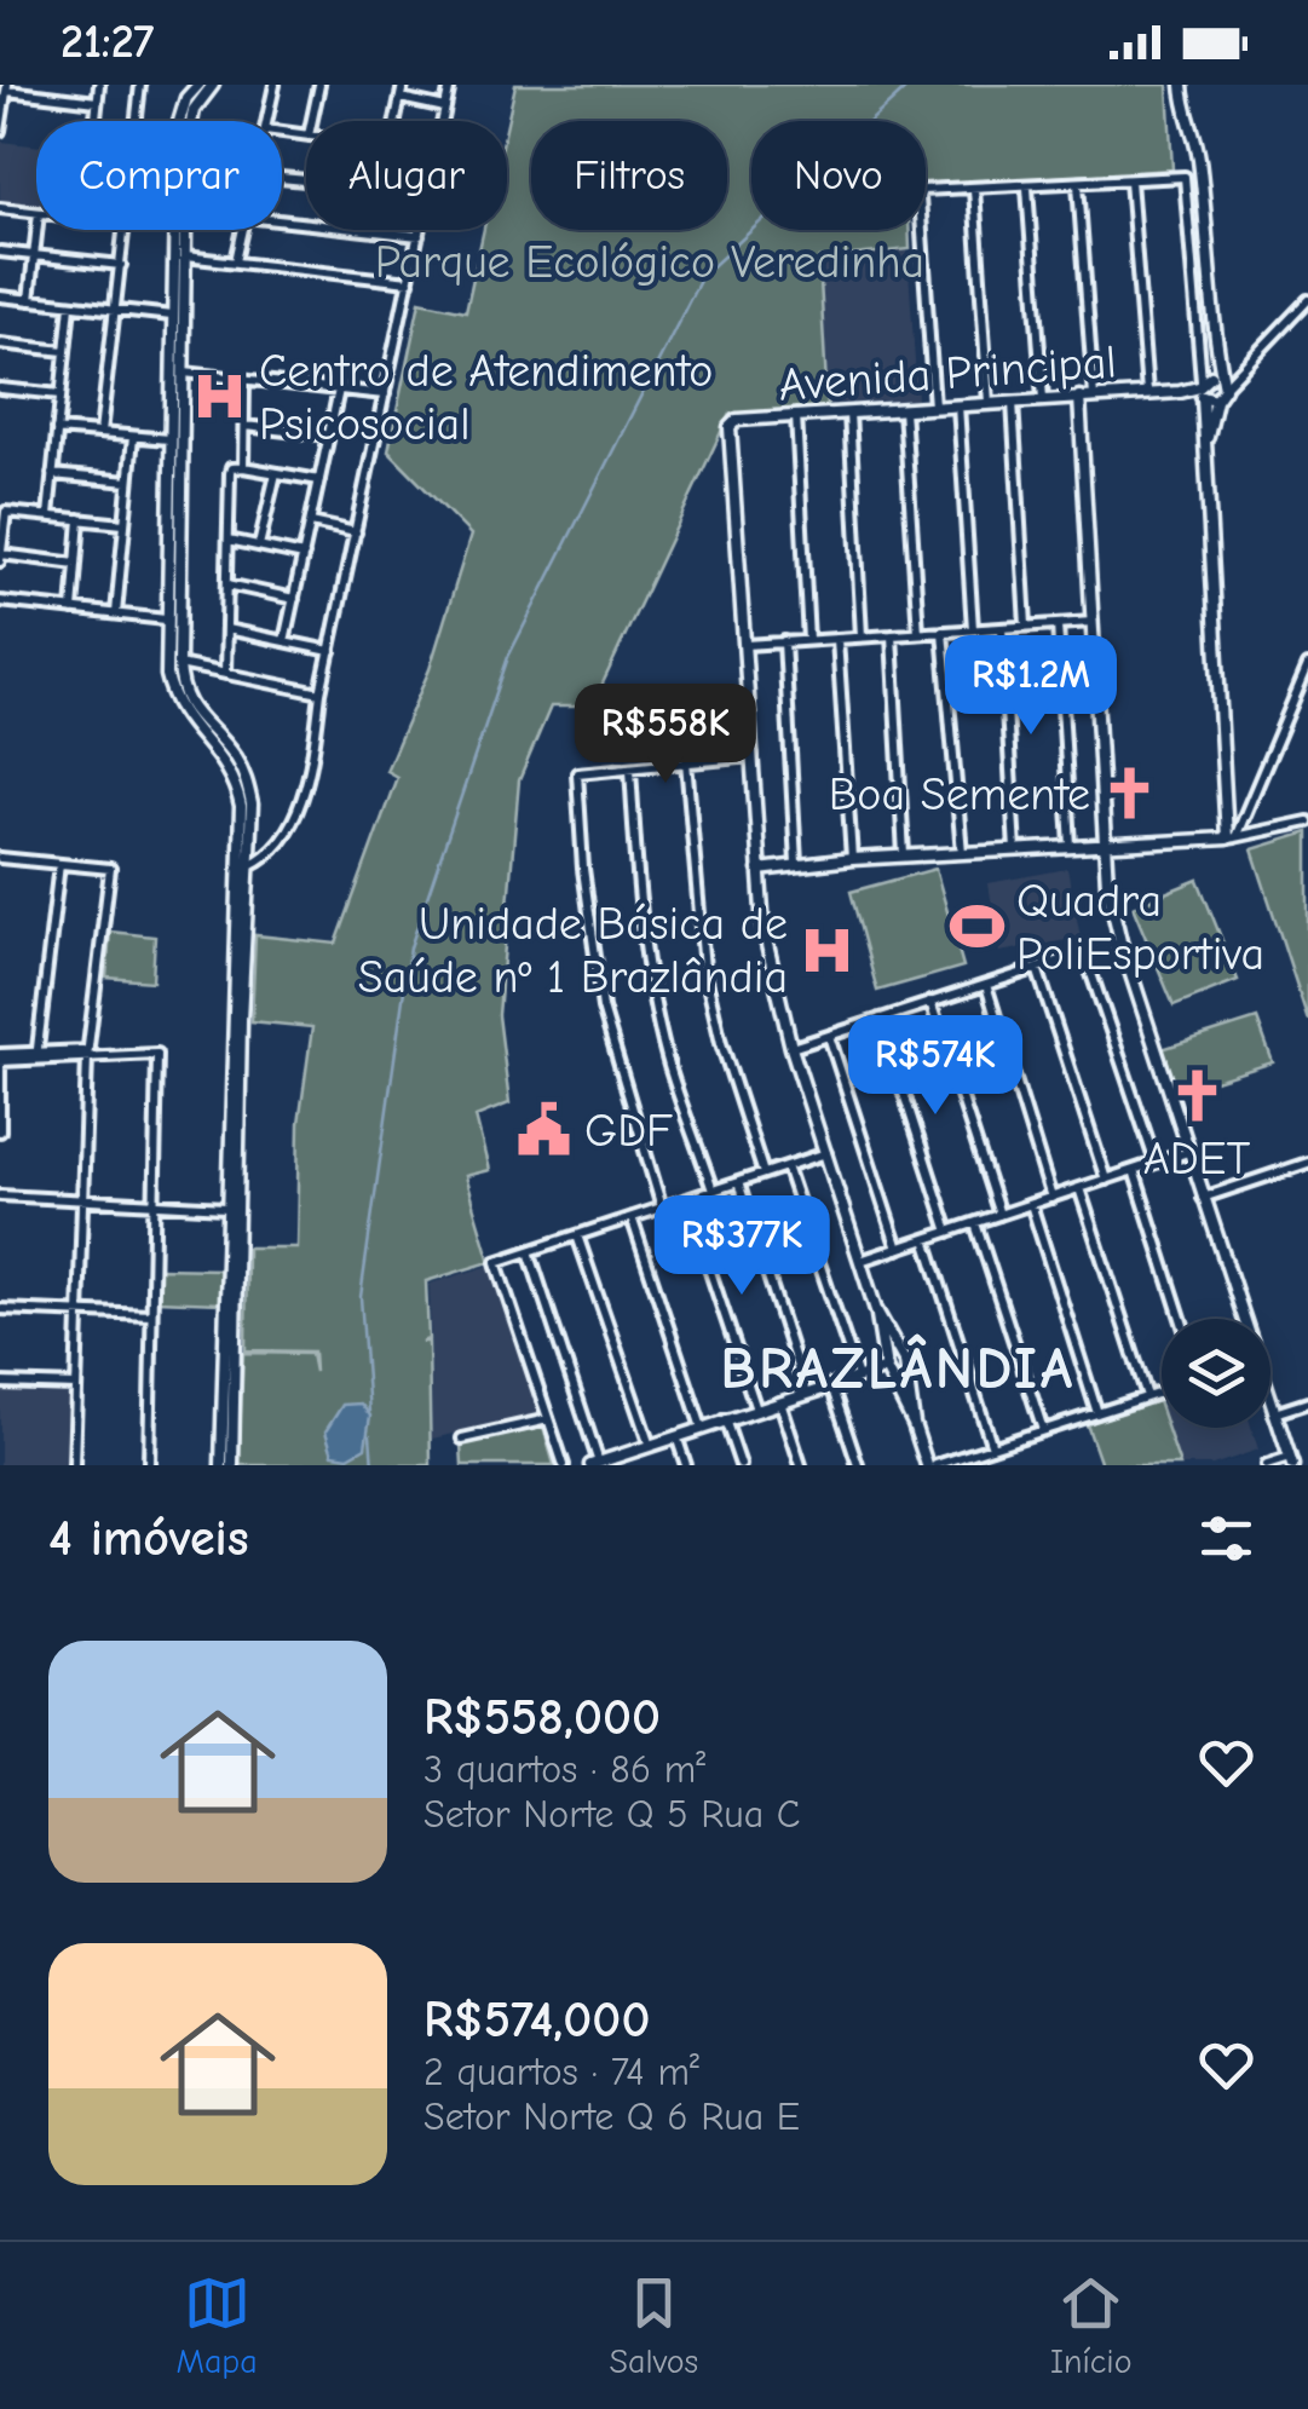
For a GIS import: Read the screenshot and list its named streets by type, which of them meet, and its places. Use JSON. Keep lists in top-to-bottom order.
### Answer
{
  "streets": {
    "street": ["Avenida Principal"]
  },
  "districts": ["BRAZLÂNDIA"],
  "parks": ["Parque Ecológico Veredinha"],
  "places": {
    "hospital": ["Centro de Atendimento Psicosocial", "Unidade Básica de Saúde nº 1 Brazlândia"],
    "church": ["Boa Semente", "ADET"],
    "sports": ["Quadra PoliEsportiva"],
    "public building": ["GDF"]
  },
  "page": {
    "status": "21:27",
    "chip": [
      "Comprar",
      "Alugar",
      "Filtros",
      "Novo"
    ],
    "price": [
      "R$1.2M",
      "R$558K",
      "R$574K",
      "R$377K"
    ],
    "heading": "4 imóveis",
    "list": [
      {
        "name": "R$558,000",
        "note": "3 quartos · 86 m² · Setor Norte Q 5 Rua C"
      },
      {
        "name": "R$574,000",
        "note": "2 quartos · 74 m² · Setor Norte Q 6 Rua E"
      }
    ],
    "tabs": ["Mapa", "Salvos", "Início"]
  }
}
